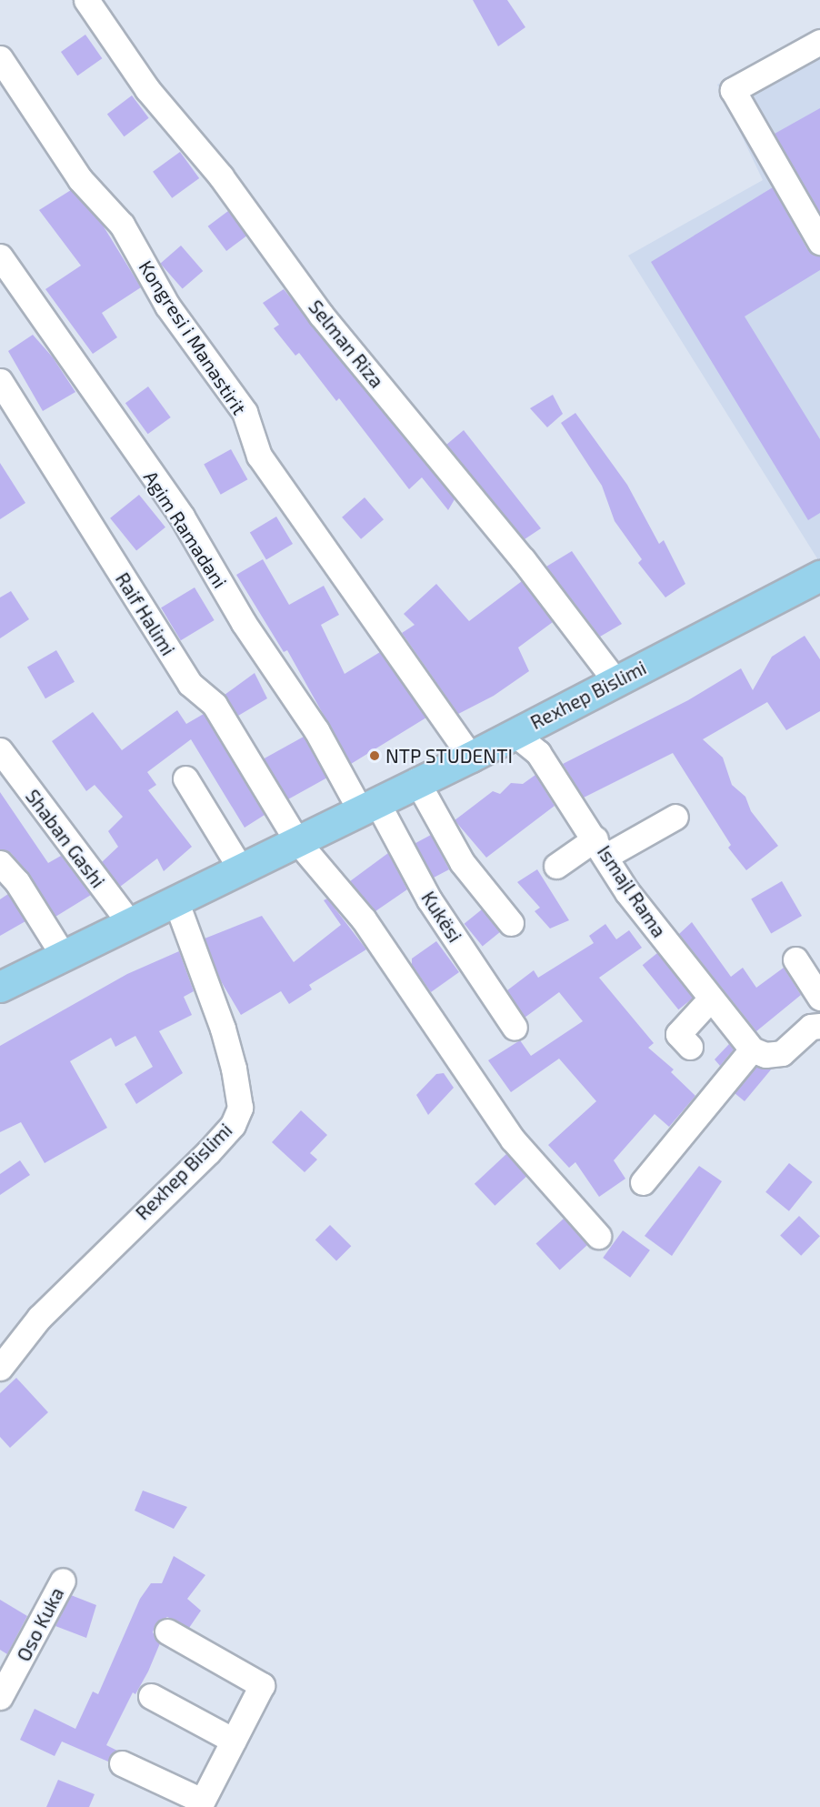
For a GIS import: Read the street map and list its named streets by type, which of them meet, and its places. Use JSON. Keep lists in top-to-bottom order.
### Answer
{
  "streets": {
    "main road": ["Rexhep Bislimi"],
    "street": [
      "Kongresi i Manastirit",
      "Selman Riza",
      "Agim Ramadani",
      "Raif Halimi",
      "Shaban Gashi",
      "Ismajl Rama",
      "Kukësi",
      "Oso Kuka"
    ]
  },
  "crossings": [
    ["Kongresi i Manastirit", "Rexhep Bislimi"],
    ["Selman Riza", "Rexhep Bislimi"],
    ["Agim Ramadani", "Rexhep Bislimi"],
    ["Agim Ramadani", "Kukësi"],
    ["Raif Halimi", "Rexhep Bislimi"],
    ["Rexhep Bislimi", "Shaban Gashi"],
    ["Rexhep Bislimi", "Ismajl Rama"],
    ["Rexhep Bislimi", "Kukësi"]
  ],
  "places": ["NTP STUDENTI"]
}
